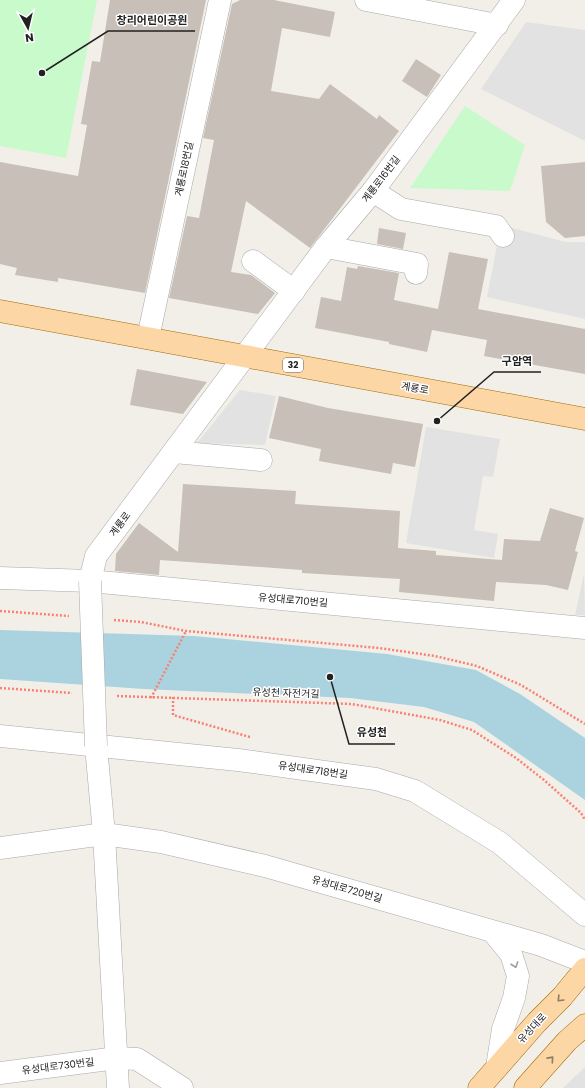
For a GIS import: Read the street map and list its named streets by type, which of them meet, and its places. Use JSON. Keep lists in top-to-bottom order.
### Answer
{
  "streets": {
    "main road": ["32", "계룡로", "유성대로"],
    "street": [
      "계룡로18번길",
      "계룡로16번길",
      "유성대로710번길",
      "유성대로718번길",
      "유성대로720번길",
      "유성대로730번길"
    ],
    "path": ["유성천 자전거길"]
  },
  "crossings": [
    ["계룡로18번길", "계룡로"],
    ["계룡로16번길", "계룡로"],
    ["계룡로", "유성대로710번길"],
    ["계룡로", "유성대로718번길"]
  ],
  "places": ["창리어린이공원", "구암역", "유성천"],
  "north": "bottom"
}
